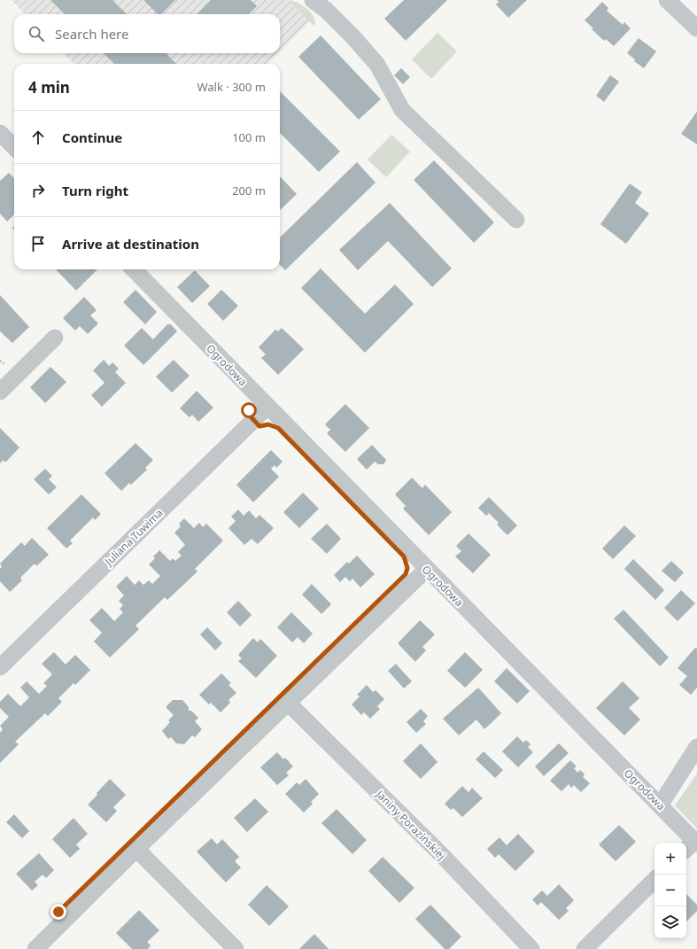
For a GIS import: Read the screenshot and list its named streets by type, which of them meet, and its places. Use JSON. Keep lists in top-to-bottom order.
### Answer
{
  "streets": {
    "street": ["Ogrodowa", "Juliana Tuwima", "Janiny Porazińskiej"]
  },
  "crossings": [
    ["Ogrodowa", "Juliana Tuwima"]
  ],
  "page": {
    "search": "Search here",
    "heading": ["4 min", "Walk · 300 m"],
    "list": [
      ["Continue", "100 m"],
      ["Turn right", "200 m"],
      "Arrive at destination"
    ],
    "map_buttons": ["+", "−"]
  }
}
